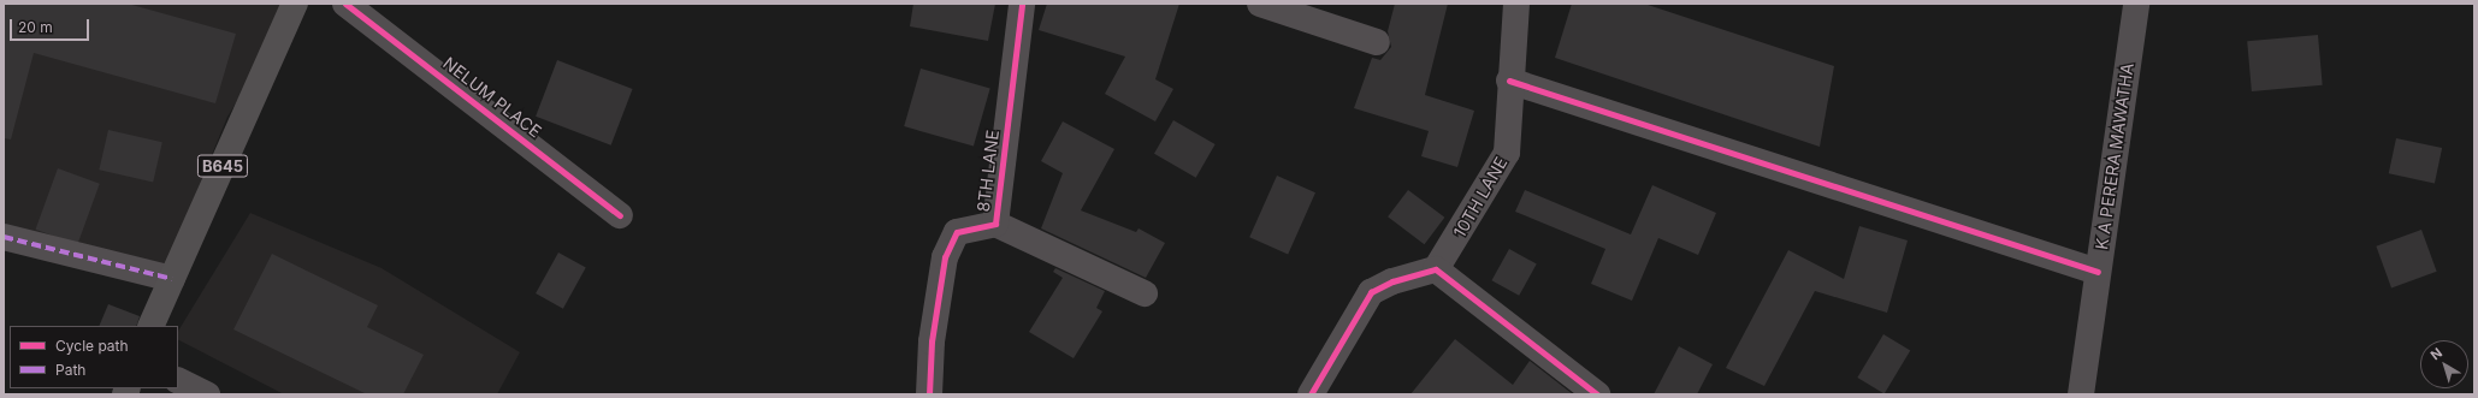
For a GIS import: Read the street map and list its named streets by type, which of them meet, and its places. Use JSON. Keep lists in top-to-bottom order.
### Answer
{
  "streets": {
    "main road": ["B645"],
    "street": [
      "NELUM PLACE",
      "K A PERERA MAWATHA",
      "8TH LANE",
      "10TH LANE"
    ]
  },
  "legend": ["Cycle path", "Path"],
  "scale_bar": "20 m",
  "north": "top left"
}
